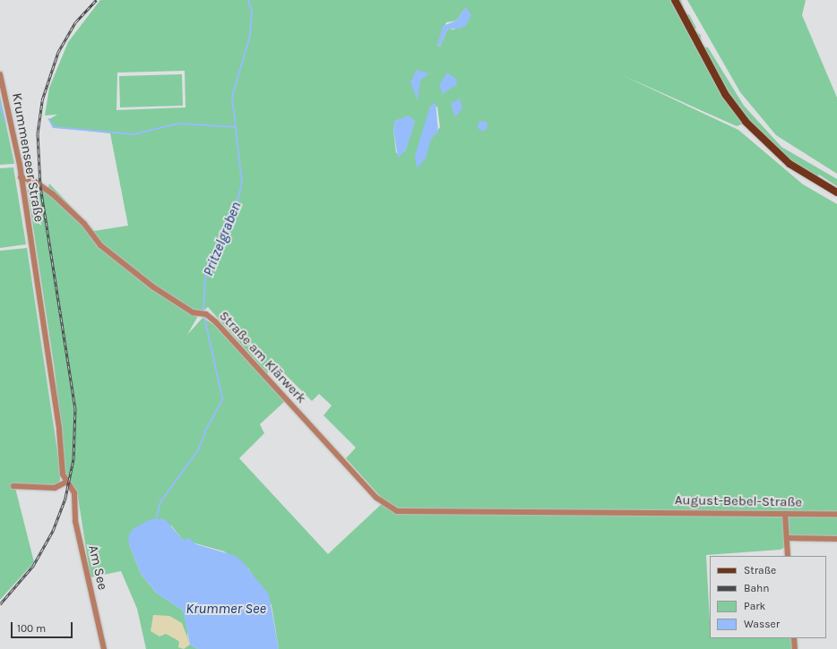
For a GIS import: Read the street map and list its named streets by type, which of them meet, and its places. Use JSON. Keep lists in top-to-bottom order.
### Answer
{
  "streets": {
    "street": [
      "Krummenseer Straße",
      "Straße am Klärwerk",
      "August-Bebel-Straße",
      "Am See"
    ]
  },
  "crossings": [
    ["Krummenseer Straße", "Straße am Klärwerk"],
    ["Krummenseer Straße", "Am See"],
    ["Straße am Klärwerk", "August-Bebel-Straße"]
  ],
  "water": ["Pritzelgraben", "Krummer See"],
  "legend": [
    "Straße",
    "Bahn",
    "Park",
    "Wasser"
  ],
  "scale_bar": "100 m"
}
